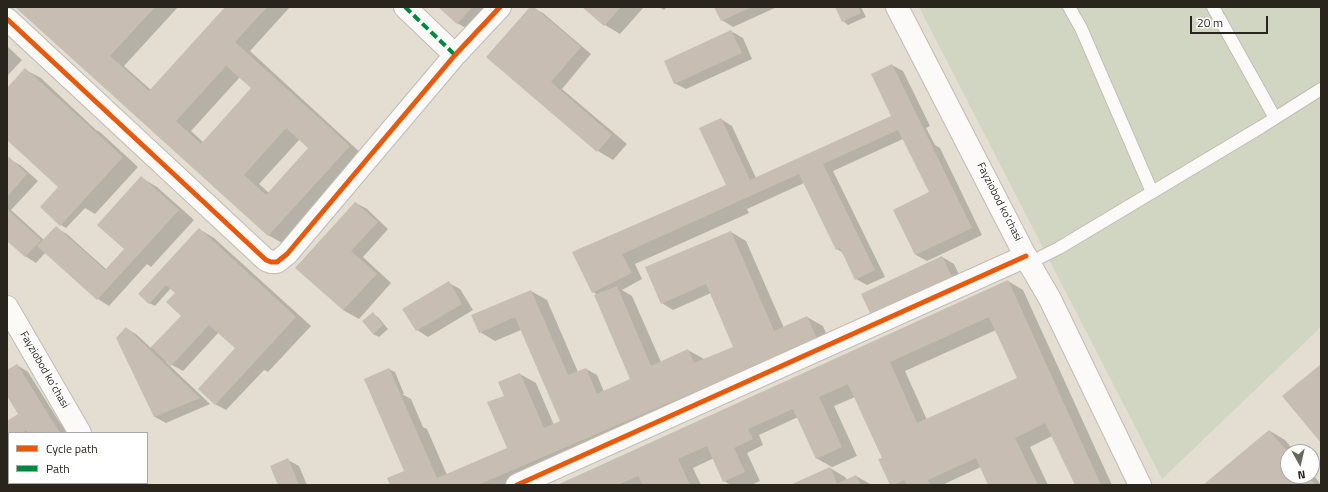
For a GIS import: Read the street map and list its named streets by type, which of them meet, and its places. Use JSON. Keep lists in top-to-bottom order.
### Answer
{
  "streets": {
    "street": ["Fayziobod koʻchasi"]
  },
  "legend": ["Cycle path", "Path"],
  "scale_bar": "20 m",
  "north": "bottom"
}
